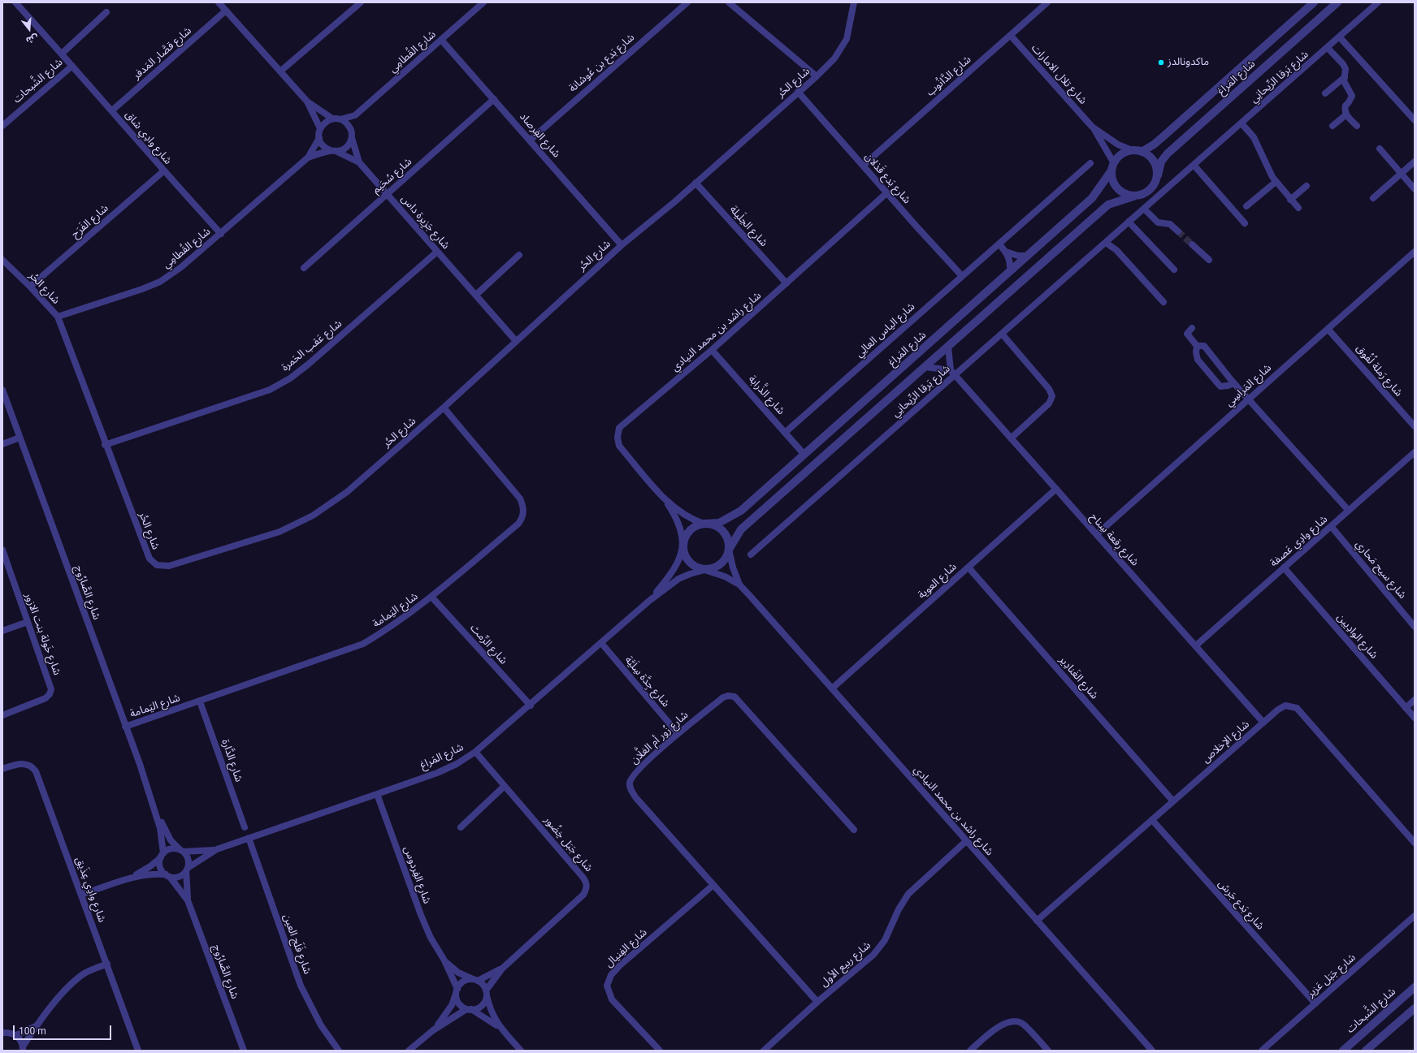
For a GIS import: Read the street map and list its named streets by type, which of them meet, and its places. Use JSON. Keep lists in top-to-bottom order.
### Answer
{
  "streets": {
    "street": [
      "شارع القُطامِي",
      "شارع قصَّار المَدفر",
      "شارع بَدع بن عُوشانة",
      "شارع تلال الامارات",
      "شارع الدَّانُوب",
      "شارع بَرقا الرِّيحانِي",
      "شارع المَراغ",
      "شارع الشَّبحات",
      "شارع الحُر",
      "شارع الفِرصاد",
      "شارع وادِي شاق",
      "شارع سُحَيم",
      "شارع بَدع قَذلان",
      "شارع الفَرَح",
      "شارع جَزِيرة داس",
      "شارع الحِلَيلة",
      "شارع الياس العالِي",
      "شارع راشد بن محمد النيادي",
      "شارع عَقب الحَمرة",
      "شارع رَملة لُفُوق",
      "شارع المَراسِي",
      "شارع الذَّرابة",
      "شارع رِقعة سِناح",
      "شارع وادِي عَصفة",
      "شارع سيح مَحاري",
      "شارع العوية",
      "شارع الصَّارُوج",
      "شارع اليَمامة",
      "شارع خَولة بنت الازور",
      "شارع الوادِيين",
      "شارع الرِّمث",
      "شارع الغَنادِير",
      "شارع جِدَّة سِلَيَّة",
      "شارع زُور أم الغلَّان",
      "شارع الإخلاص",
      "شارع الدَّارة",
      "شارع جَبَل خِضُور",
      "شارع الفِردوس",
      "شارع وادِي عِذَيق",
      "شارع بَدع جَرش",
      "شارع فَلَج العين",
      "شارع الفِنيال",
      "شارع ربيع الأول",
      "شارع جَبَل عَزير"
    ]
  },
  "crossings": [
    ["شارع القُطامِي", "شارع الحُر"],
    ["شارع القُطامِي", "شارع الفِرصاد"],
    ["شارع القُطامِي", "شارع وادِي شاق"],
    ["شارع القُطامِي", "شارع جَزِيرة داس"],
    ["شارع قصَّار المَدفر", "شارع وادِي شاق"],
    ["شارع بَدع بن عُوشانة", "شارع الفِرصاد"],
    ["شارع تلال الامارات", "شارع الدَّانُوب"],
    ["شارع تلال الامارات", "شارع المَراغ"],
    ["شارع الدَّانُوب", "شارع بَدع قَذلان"],
    ["شارع بَرقا الرِّيحانِي", "شارع رِقعة سِناح"],
    ["شارع المَراغ", "شارع راشد بن محمد النيادي"],
    ["شارع المَراغ", "شارع الذَّرابة"],
    ["شارع المَراغ", "شارع الصَّارُوج"],
    ["شارع المَراغ", "شارع الرِّمث"],
    ["شارع المَراغ", "شارع جِدَّة سِلَيَّة"],
    ["شارع المَراغ", "شارع جَبَل خِضُور"],
    ["شارع المَراغ", "شارع الفِردوس"],
    ["شارع المَراغ", "شارع فَلَج العين"],
    ["شارع الشَّبحات", "شارع وادِي شاق"],
    ["شارع الحُر", "شارع الفِرصاد"],
    ["شارع الحُر", "شارع بَدع قَذلان"],
    ["شارع الحُر", "شارع الفَرَح"],
    ["شارع الحُر", "شارع جَزِيرة داس"],
    ["شارع الحُر", "شارع الحِلَيلة"],
    ["شارع الحُر", "شارع عَقب الحَمرة"],
    ["شارع الحُر", "شارع اليَمامة"],
    ["شارع الفِرصاد", "شارع سُحَيم"],
    ["شارع وادِي شاق", "شارع الفَرَح"],
    ["شارع سُحَيم", "شارع جَزِيرة داس"],
    ["شارع بَدع قَذلان", "شارع الياس العالِي"],
    ["شارع بَدع قَذلان", "شارع راشد بن محمد النيادي"],
    ["شارع جَزِيرة داس", "شارع عَقب الحَمرة"],
    ["شارع الحِلَيلة", "شارع راشد بن محمد النيادي"],
    ["شارع الياس العالِي", "شارع الذَّرابة"],
    ["شارع راشد بن محمد النيادي", "شارع الذَّرابة"],
    ["شارع راشد بن محمد النيادي", "شارع العوية"],
    ["شارع راشد بن محمد النيادي", "شارع الإخلاص"],
    ["شارع راشد بن محمد النيادي", "شارع ربيع الأول"],
    ["شارع رَملة لُفُوق", "شارع المَراسِي"],
    ["شارع المَراسِي", "شارع رِقعة سِناح"],
    ["شارع رِقعة سِناح", "شارع وادِي عَصفة"],
    ["شارع رِقعة سِناح", "شارع العوية"],
    ["شارع رِقعة سِناح", "شارع الإخلاص"],
    ["شارع وادِي عَصفة", "شارع سيح مَحاري"],
    ["شارع وادِي عَصفة", "شارع الوادِيين"],
    ["شارع العوية", "شارع الغَنادِير"],
    ["شارع الصَّارُوج", "شارع اليَمامة"],
    ["شارع اليَمامة", "شارع الرِّمث"],
    ["شارع اليَمامة", "شارع الدَّارة"],
    ["شارع الغَنادِير", "شارع الإخلاص"],
    ["شارع جِدَّة سِلَيَّة", "شارع زُور أم الغلَّان"],
    ["شارع زُور أم الغلَّان", "شارع الفِنيال"],
    ["شارع زُور أم الغلَّان", "شارع ربيع الأول"],
    ["شارع الإخلاص", "شارع بَدع جَرش"],
    ["شارع جَبَل خِضُور", "شارع الفِردوس"],
    ["شارع بَدع جَرش", "شارع جَبَل عَزير"]
  ],
  "places": ["ماكدونالدز"],
  "scale_bar": "100 m",
  "north": "bottom"
}
